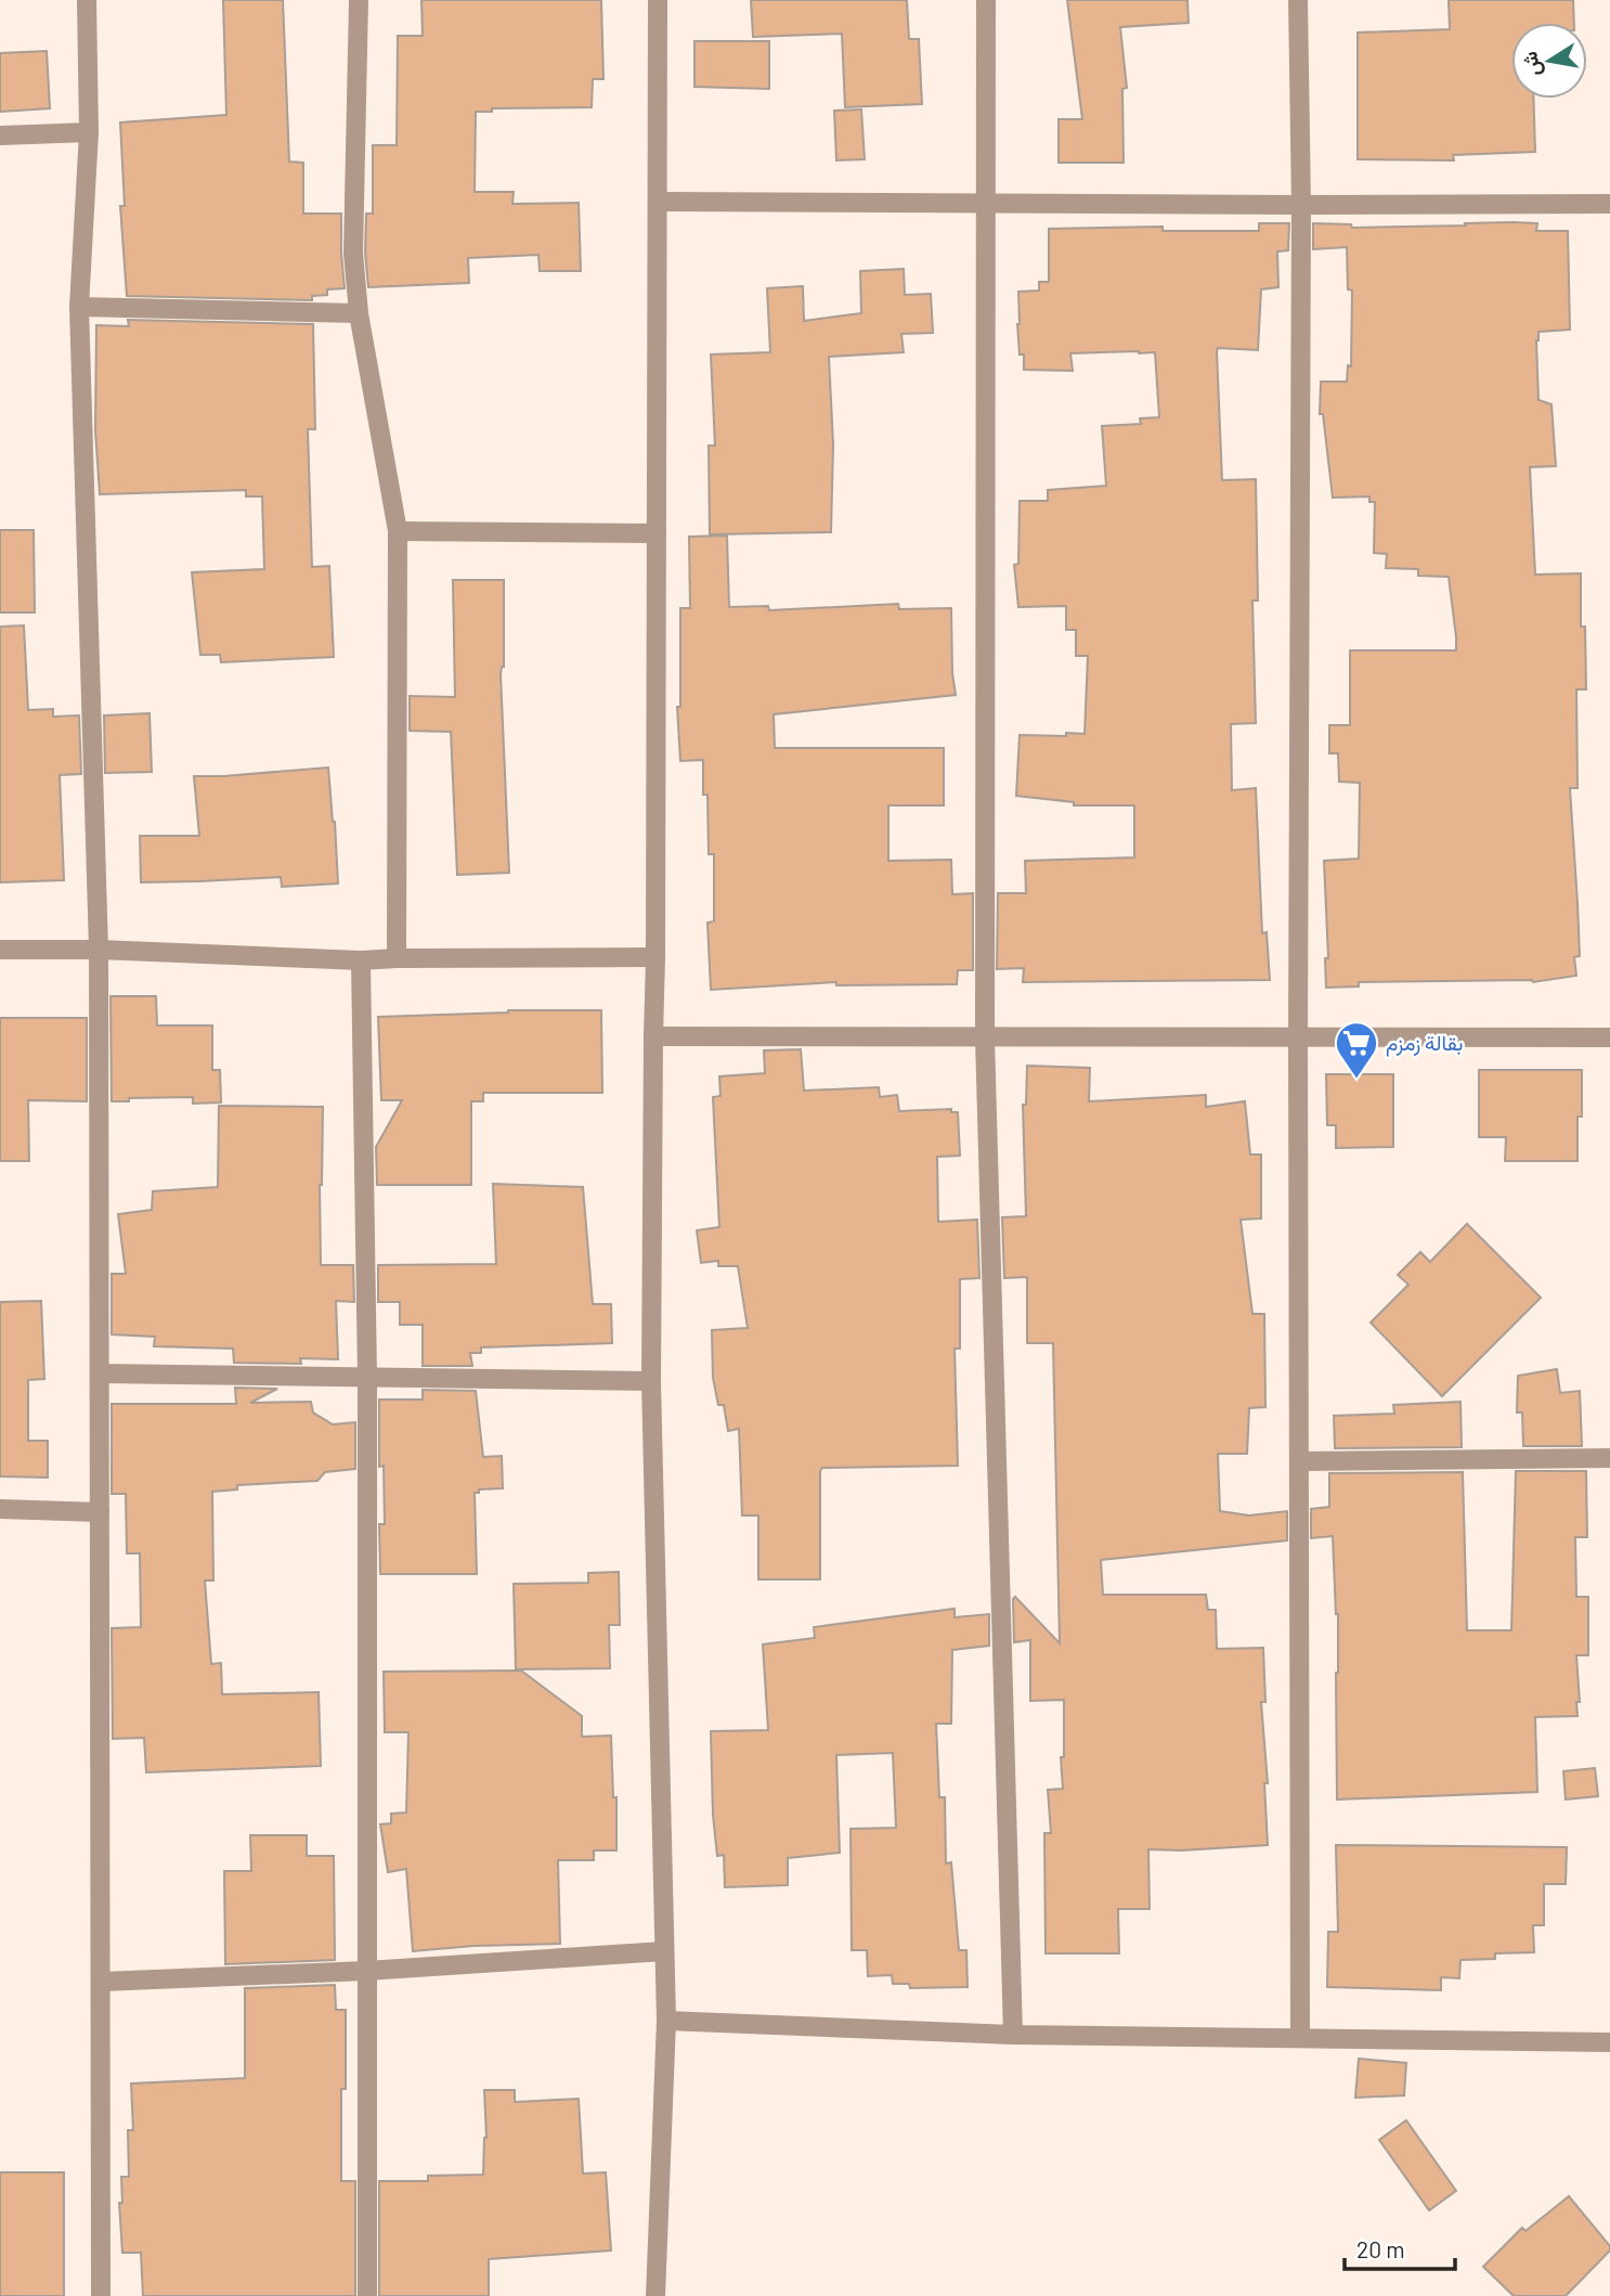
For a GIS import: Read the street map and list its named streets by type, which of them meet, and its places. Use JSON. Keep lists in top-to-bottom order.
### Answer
{
  "places": {
    "supermarket": ["بقالة زمزم"]
  },
  "scale_bar": "20 m",
  "north": "left"
}
